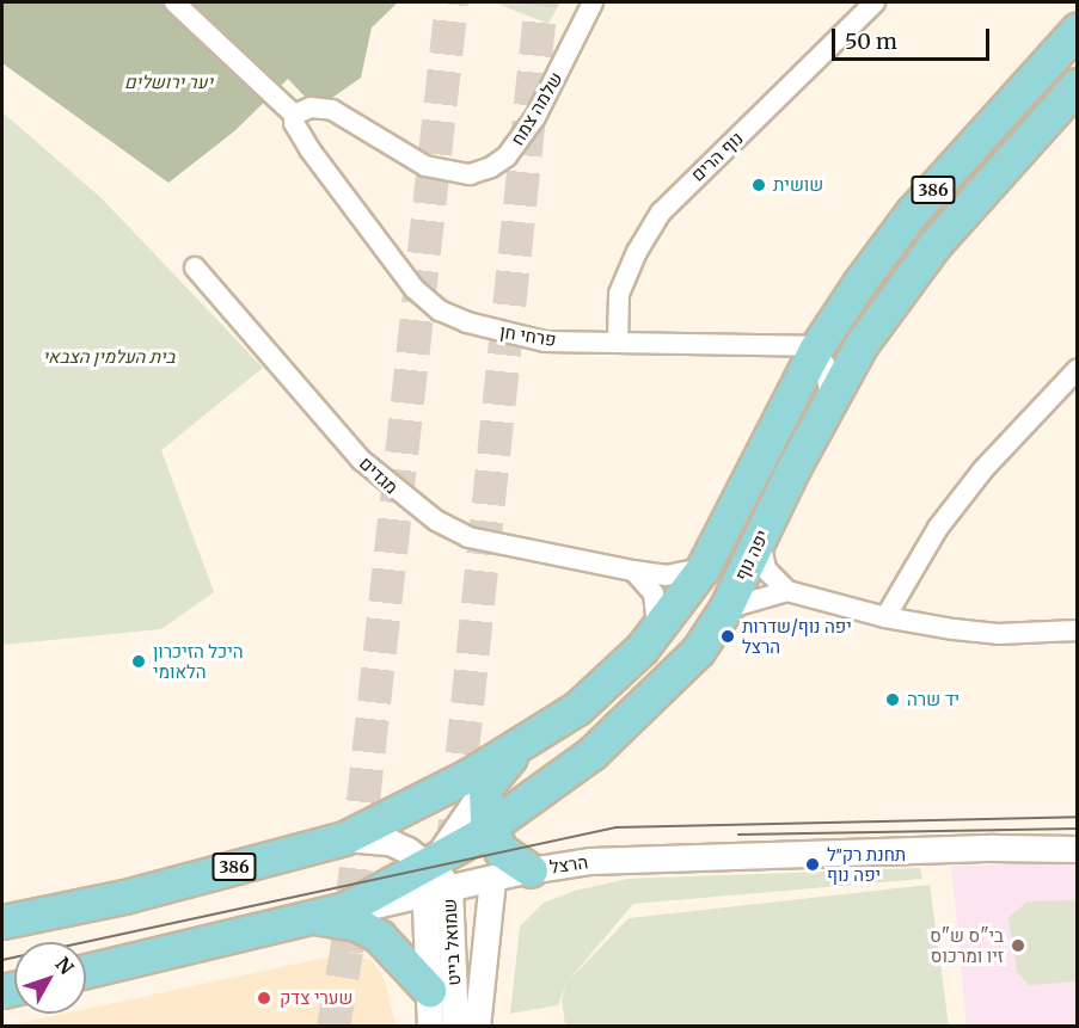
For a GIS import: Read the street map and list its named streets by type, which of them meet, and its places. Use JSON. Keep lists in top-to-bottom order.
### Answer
{
  "streets": {
    "main road": ["386", "יפה נוף"],
    "street": [
      "שלמה צמח",
      "נוף הרים",
      "פרחי חן",
      "מגדים",
      "הרצל",
      "שמואל בייט"
    ]
  },
  "crossings": [
    ["שלמה צמח", "פרחי חן"],
    ["נוף הרים", "פרחי חן"],
    ["386", "יפה נוף"],
    ["פרחי חן", "יפה נוף"],
    ["מגדים", "יפה נוף"],
    ["יפה נוף", "שמואל בייט"]
  ],
  "parks": ["יער ירושלים", "בית העלמין הצבאי"],
  "places": [
    "שושית",
    "יפה נוף/שדרות הרצל",
    "היכל הזיכרון הלאומי",
    "יד שרה",
    "תחנת רק״ל יפה נוף",
    "בי\"ס ש\"ס זיו ומרכוס",
    "שערי צדק"
  ],
  "scale_bar": "50 m",
  "north": "top right"
}
